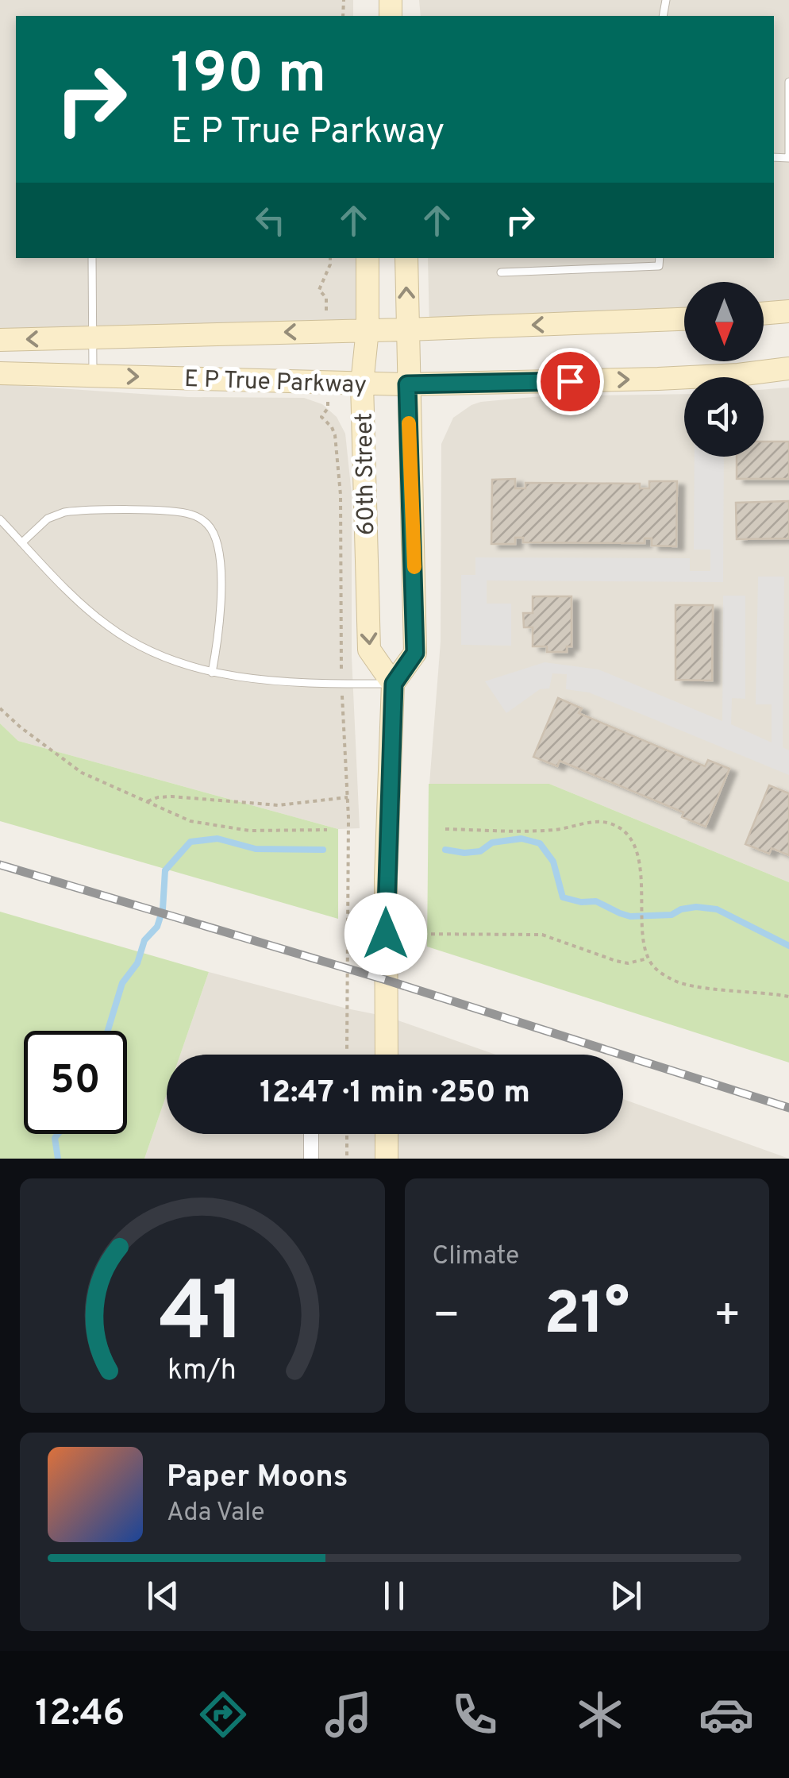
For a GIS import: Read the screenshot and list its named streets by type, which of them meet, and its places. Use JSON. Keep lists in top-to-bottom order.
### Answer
{
  "streets": {
    "main road": ["E P True Parkway", "60th Street"]
  },
  "crossings": [
    ["E P True Parkway", "60th Street"]
  ],
  "north": "bottom",
  "page": {
    "turn": ["190 m", "E P True Parkway"],
    "limit": "50",
    "trip": "12:47 · 1 min · 250 m",
    "tile": "Climate",
    "heat": ["−", "21°", "+"],
    "song": ["Paper Moons", "Ada Vale"],
    "tabs": "12:46",
    "gauge": ["41", "km/h"]
  }
}
